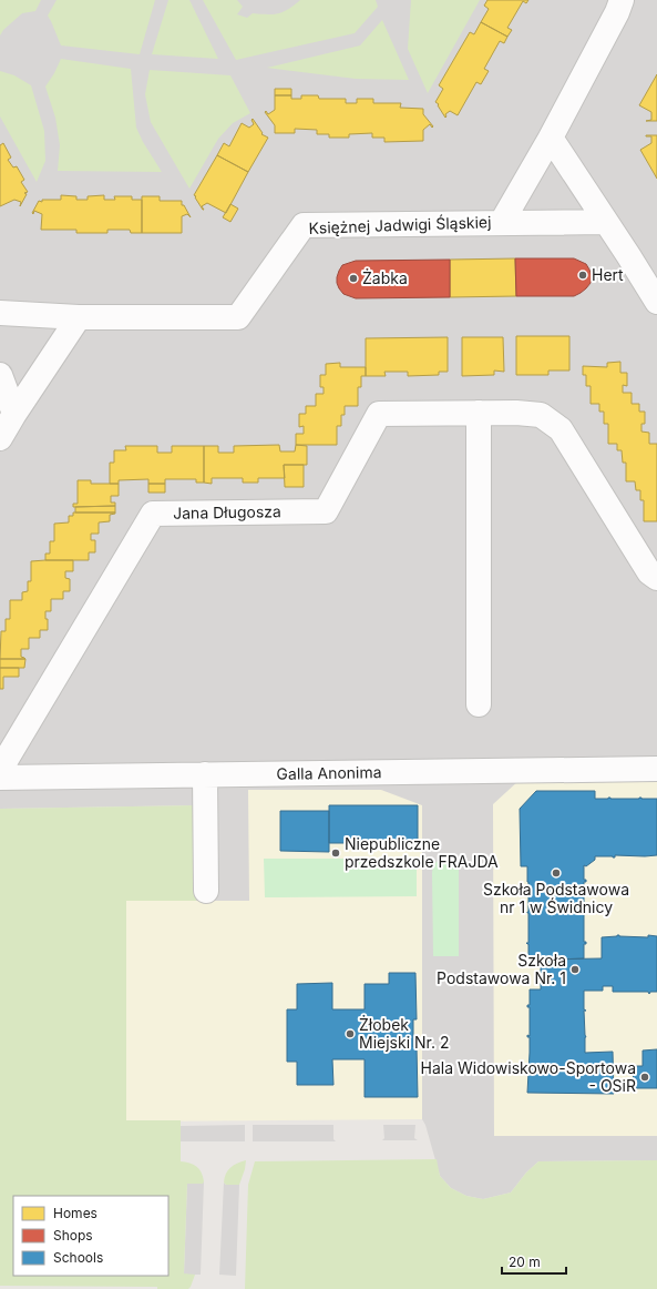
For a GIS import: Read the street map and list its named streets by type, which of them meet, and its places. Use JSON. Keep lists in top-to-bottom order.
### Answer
{
  "streets": {
    "street": ["Księżnej Jadwigi Śląskiej", "Jana Długosza", "Galla Anonima"]
  },
  "places": [
    "Hert",
    "Żabka",
    "Niepubliczne przedszkole FRAJDA",
    "Szkoła Podstawowa nr 1 w Świdnicy",
    "Szkoła Podstawowa Nr. 1",
    "Żłobek Miejski Nr. 2",
    "Hala Widowiskowo-Sportowa - OSiR"
  ],
  "legend": ["Homes", "Shops", "Schools"],
  "scale_bar": "20 m"
}
